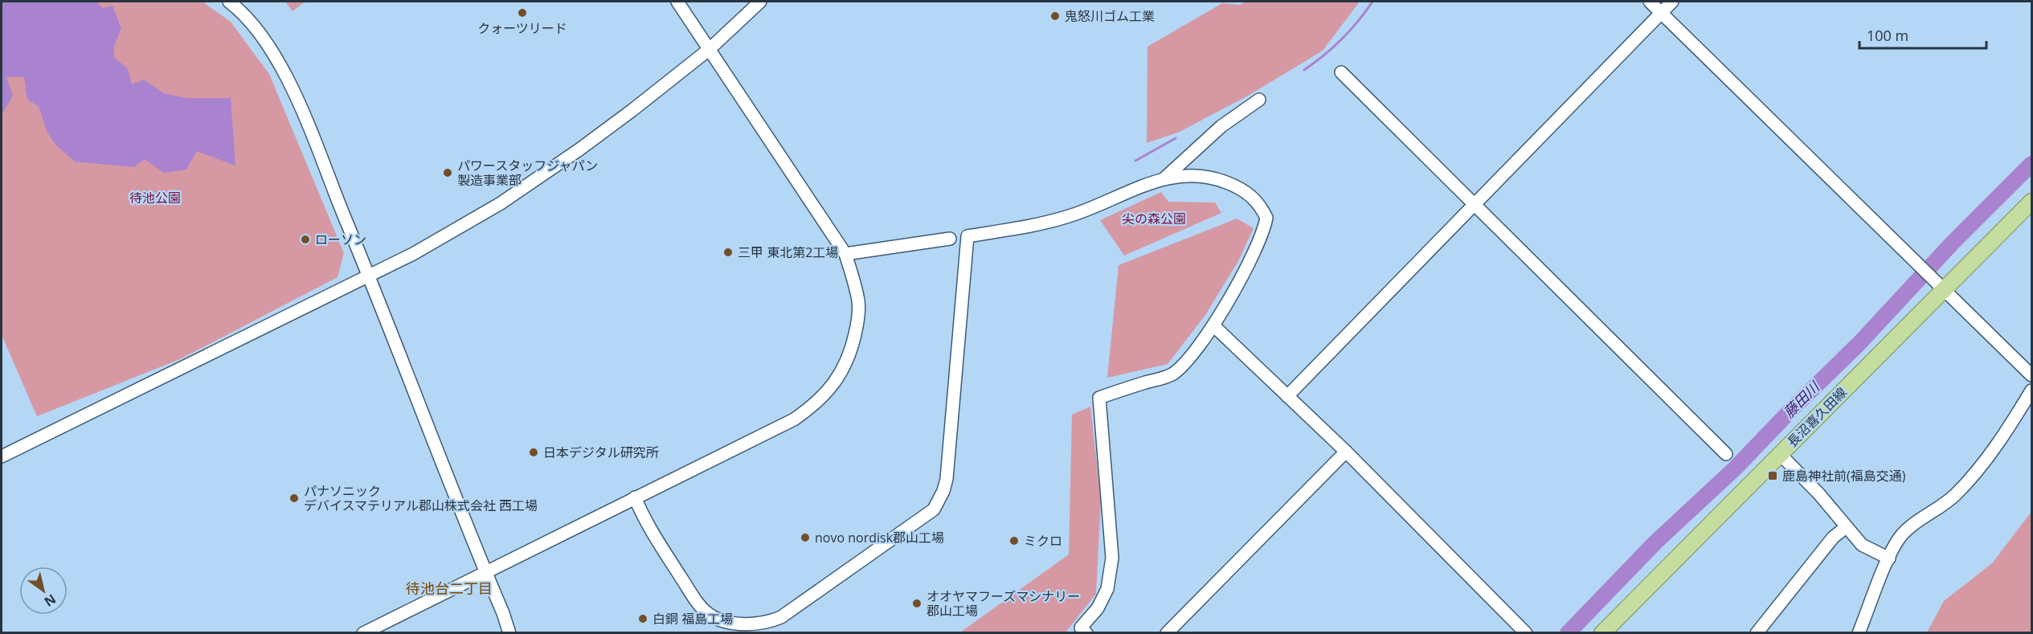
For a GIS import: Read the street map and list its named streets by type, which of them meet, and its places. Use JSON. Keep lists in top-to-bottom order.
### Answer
{
  "streets": {
    "main road": ["長沼喜久田線"]
  },
  "districts": ["待池台二丁目"],
  "water": ["藤田川"],
  "parks": ["待池公園", "尖の森公園"],
  "places": {
    "other": [
      "クォーツリード",
      "鬼怒川ゴム工業",
      "パワースタッフジャパン 製造事業部",
      "ローソン",
      "三甲 東北第2工場",
      "日本デジタル研究所",
      "パナソニック デバイスマテリアル郡山株式会社 西工場",
      "novo nordisk郡山工場",
      "ミクロ",
      "オオヤマフーズマシナリー 郡山工場",
      "白銅 福島工場"
    ],
    "transit": ["鹿島神社前(福島交通)"]
  },
  "scale_bar": "100 m",
  "north": "bottom right"
}
